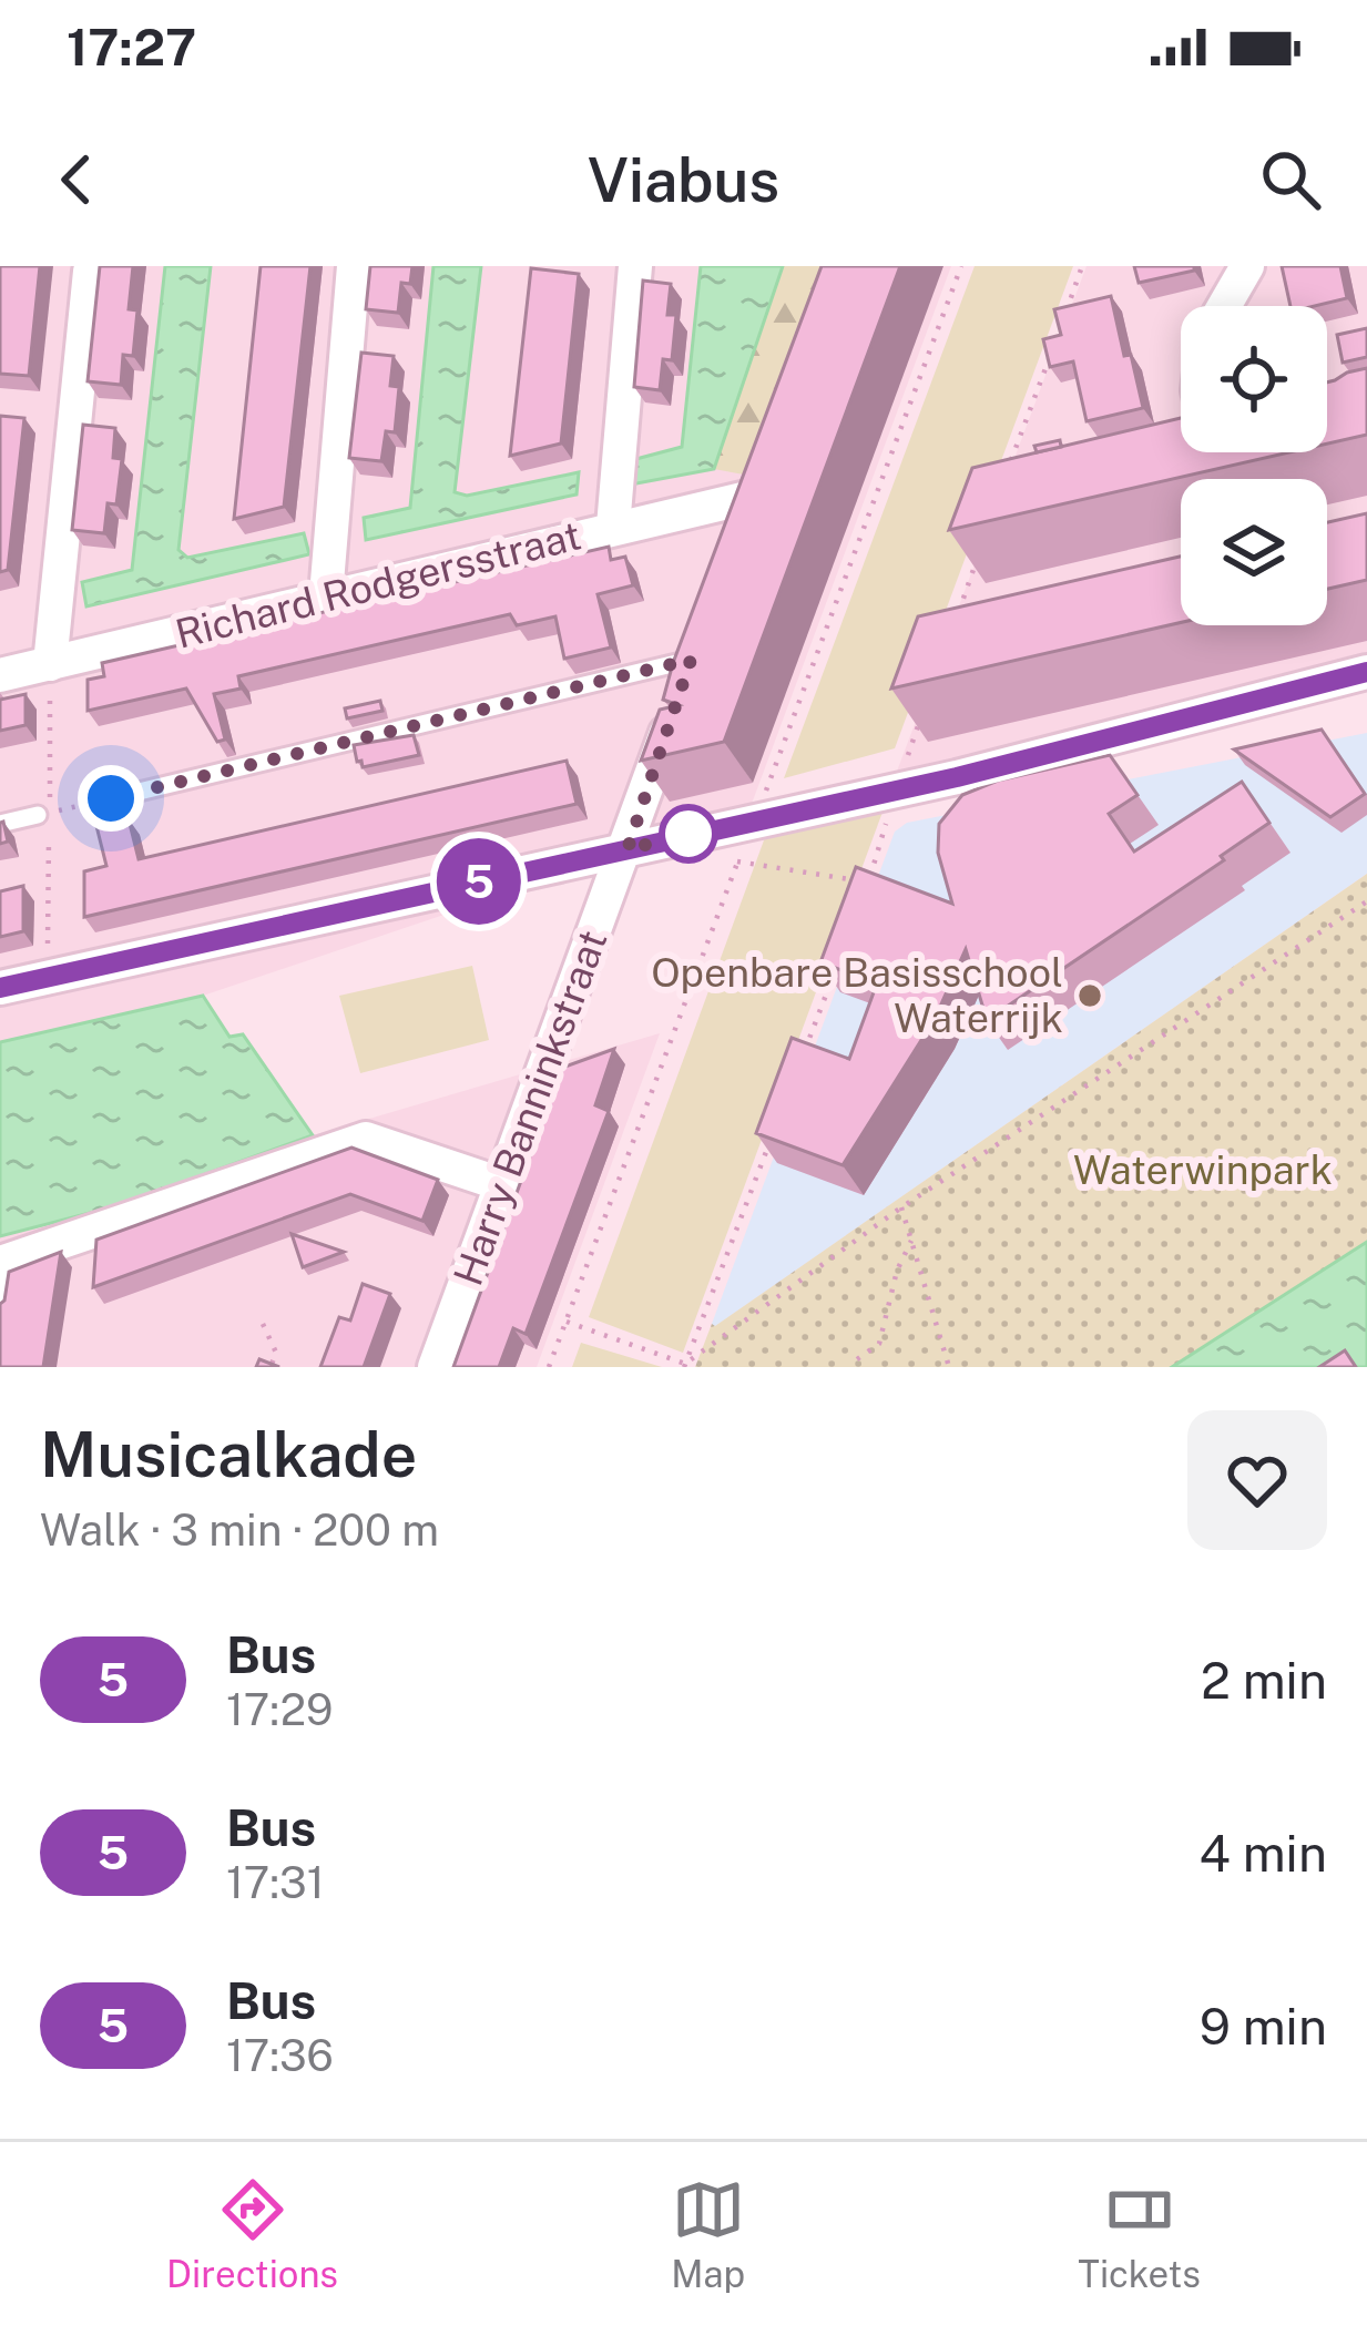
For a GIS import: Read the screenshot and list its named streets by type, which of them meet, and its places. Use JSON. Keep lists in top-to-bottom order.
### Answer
{
  "streets": {
    "street": ["Richard Rodgersstraat", "Harry Banninkstraat"]
  },
  "parks": ["Waterwinpark"],
  "places": ["Openbare Basisschool Waterrijk"],
  "lines": ["bus line 5"],
  "page": {
    "status": "17:27",
    "header": "Viabus",
    "on_map": "5",
    "heading": ["Musicalkade", "Walk · 3 min · 200 m"],
    "list": [
      {
        "mark": "5",
        "name": "Bus",
        "note": "17:29",
        "value": "2 min"
      },
      {
        "mark": "5",
        "name": "Bus",
        "note": "17:31",
        "value": "4 min"
      },
      {
        "mark": "5",
        "name": "Bus",
        "note": "17:36",
        "value": "9 min"
      }
    ],
    "tabs": ["Directions", "Map", "Tickets"]
  }
}
